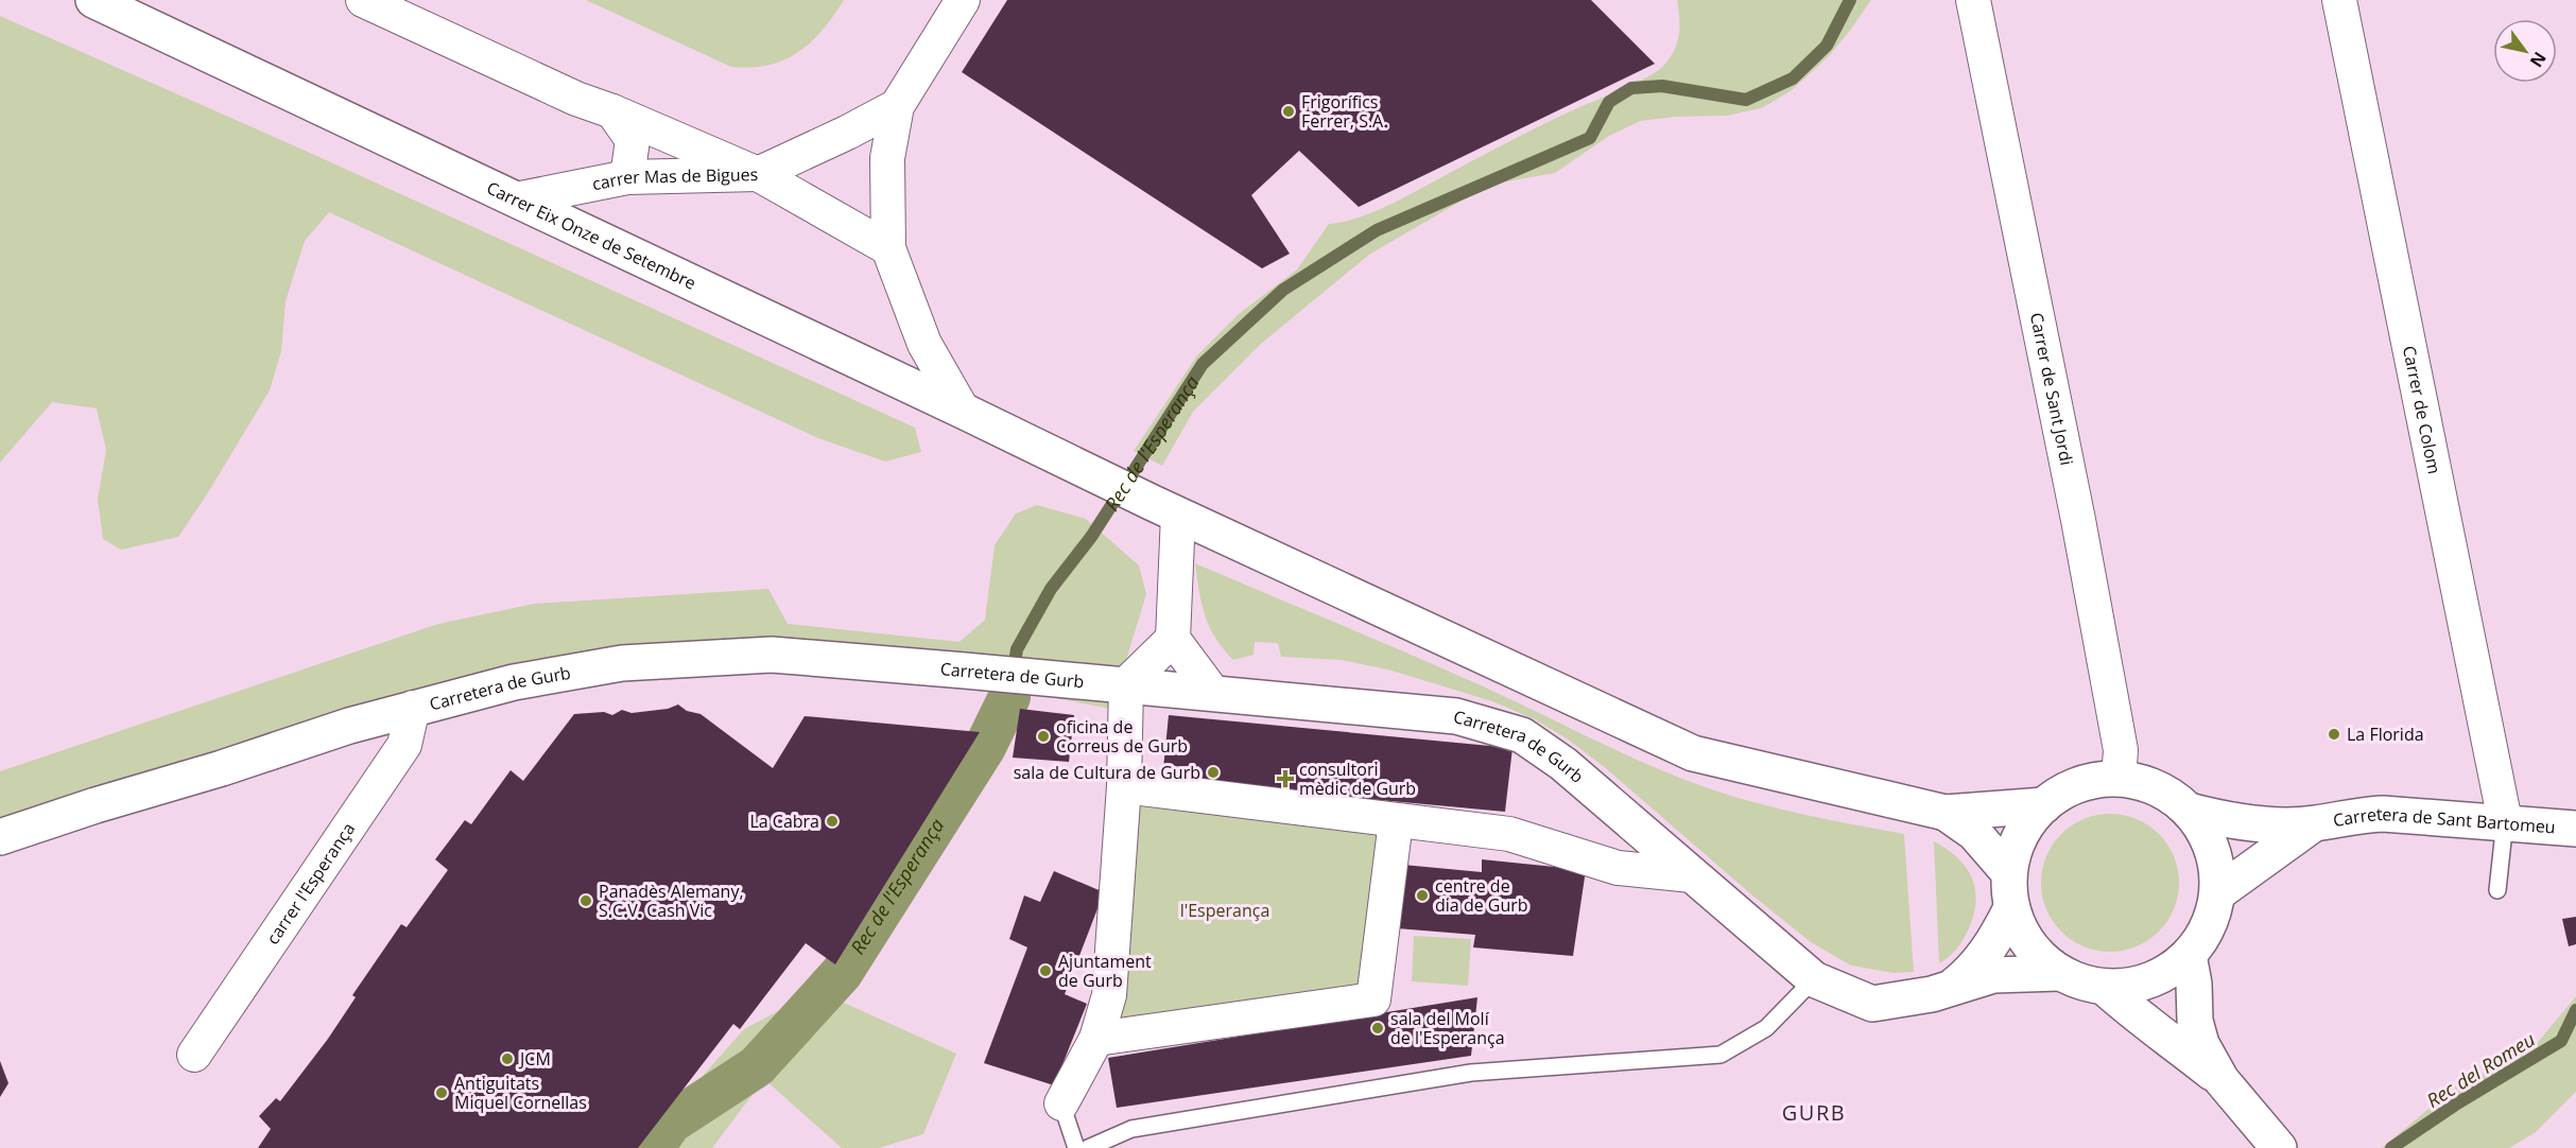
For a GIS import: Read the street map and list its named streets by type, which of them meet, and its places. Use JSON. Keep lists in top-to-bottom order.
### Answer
{
  "streets": {
    "street": [
      "carrer Mas de Bigues",
      "Carrer Eix Onze de Setembre",
      "Carrer de Sant Jordi",
      "Carrer de Colom",
      "Carretera de Gurb",
      "Carretera de Sant Bartomeu",
      "carrer l'Esperança"
    ]
  },
  "crossings": [
    ["carrer Mas de Bigues", "Carrer Eix Onze de Setembre"],
    ["Carrer de Sant Jordi", "Carretera de Gurb"],
    ["Carrer de Sant Jordi", "Carretera de Sant Bartomeu"],
    ["Carrer de Colom", "Carretera de Sant Bartomeu"],
    ["Carretera de Gurb", "Carretera de Sant Bartomeu"],
    ["Carretera de Gurb", "carrer l'Esperança"]
  ],
  "districts": ["GURB"],
  "water": ["Rec de l'Esperança", "Rec del Romeu"],
  "parks": ["l'Esperança"],
  "places": {
    "other": [
      "Frigorífics Ferrer, S.A.",
      "La Florida",
      "oficina de Correus de Gurb",
      "sala de Cultura de Gurb",
      "La Cabra",
      "centre de dia de Gurb",
      "Panadès Alemany, S.C.V. Cash Vic",
      "Ajuntament de Gurb",
      "sala del Molí de l'Esperança",
      "JCM",
      "Antiguitats Miquel Cornellas"
    ],
    "health": ["consultori mèdic de Gurb"]
  },
  "north": "bottom right"
}
